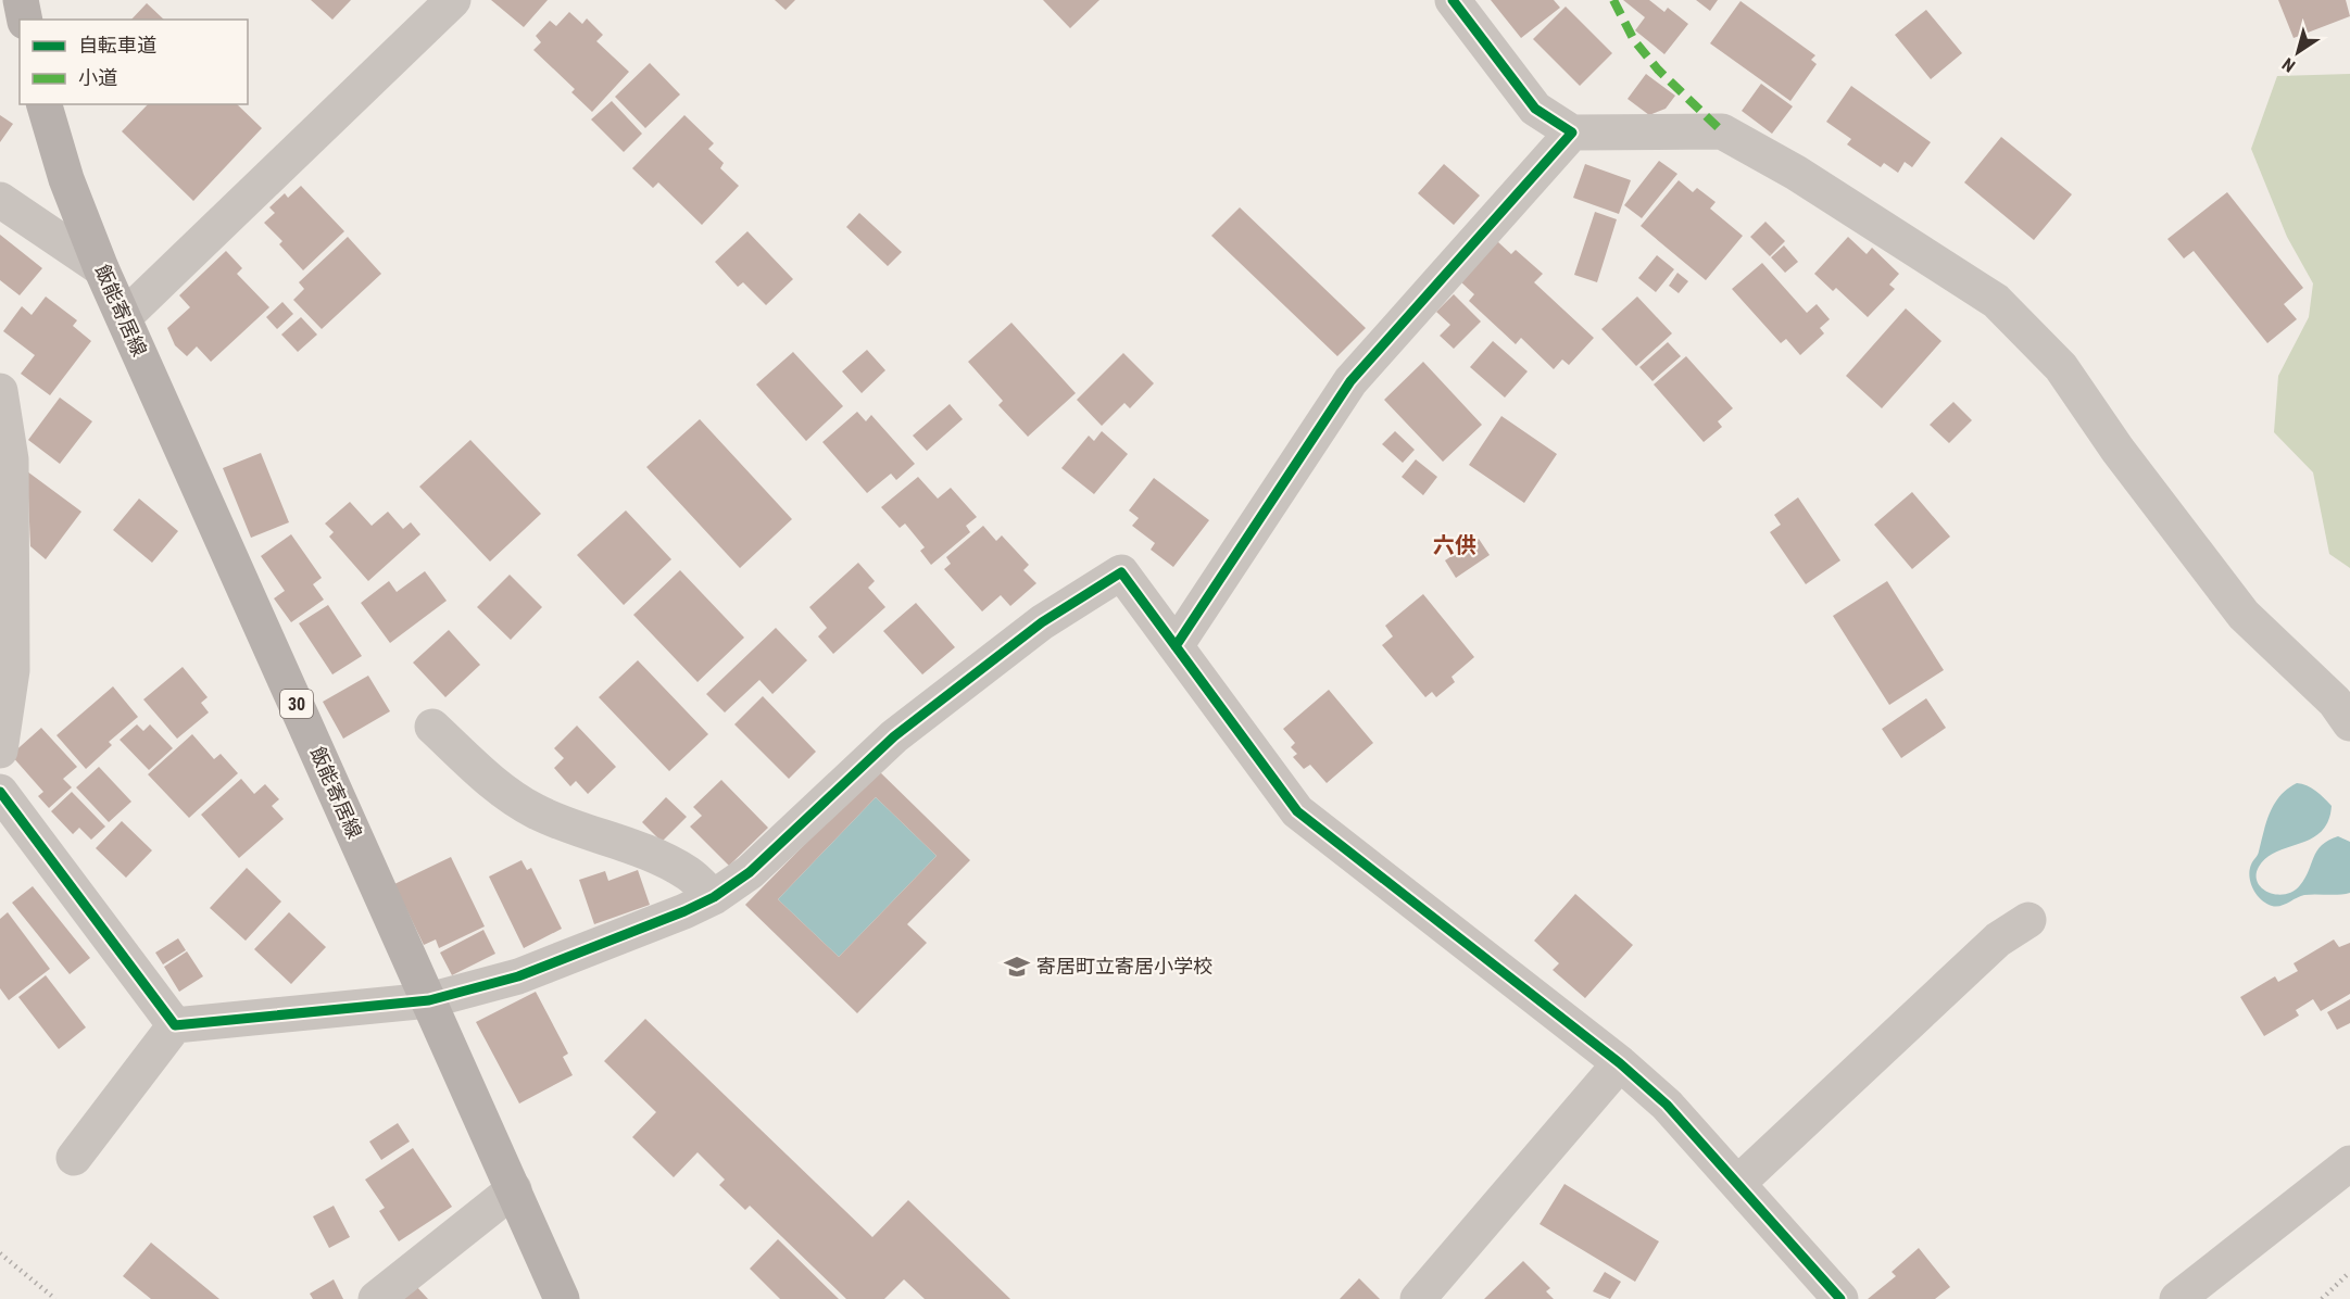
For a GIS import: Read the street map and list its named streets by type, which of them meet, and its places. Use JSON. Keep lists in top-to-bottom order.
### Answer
{
  "streets": {
    "main road": ["飯能寄居線", "30"]
  },
  "districts": ["六供"],
  "places": {
    "school or university": ["寄居町立寄居小学校"]
  },
  "legend": ["自転車道", "小道"],
  "north": "bottom left"
}
